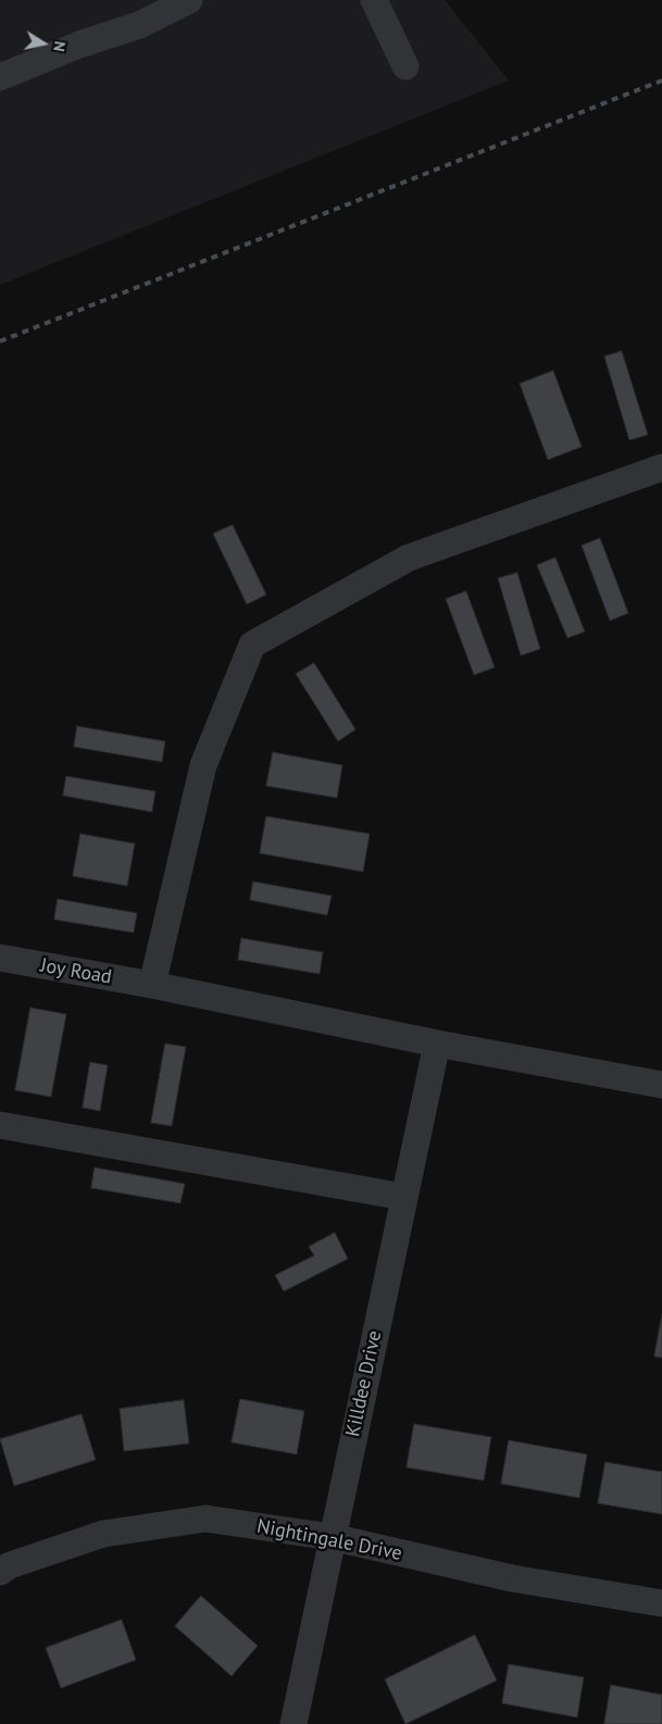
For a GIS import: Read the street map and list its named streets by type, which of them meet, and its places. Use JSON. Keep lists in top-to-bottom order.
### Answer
{
  "streets": {
    "street": ["Joy Road", "Killdee Drive", "Nightingale Drive"]
  },
  "crossings": [
    ["Joy Road", "Killdee Drive"],
    ["Killdee Drive", "Nightingale Drive"]
  ],
  "north": "right"
}
